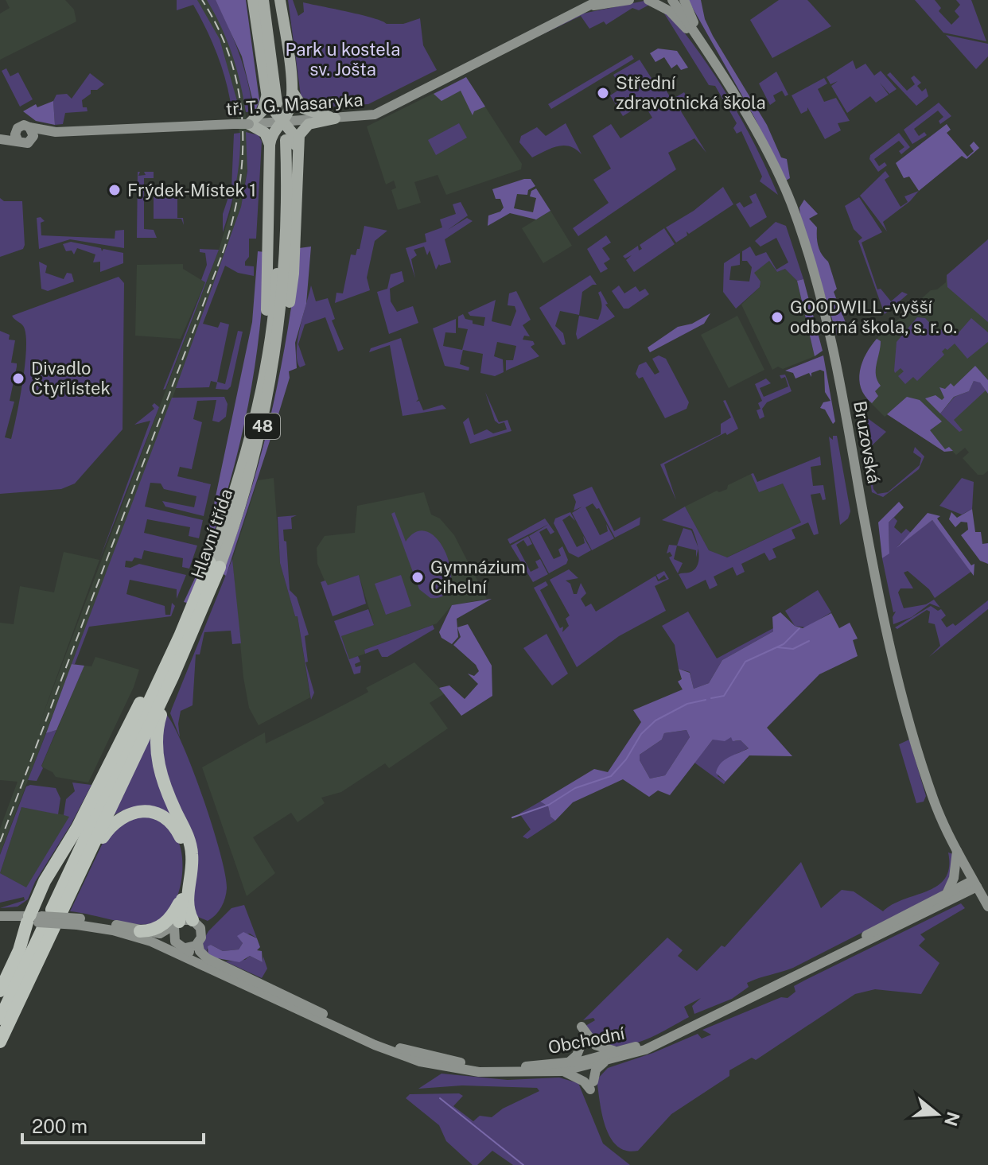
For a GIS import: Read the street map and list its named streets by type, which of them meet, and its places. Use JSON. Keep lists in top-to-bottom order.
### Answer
{
  "streets": {
    "highway": ["48", "Hlavní třída"],
    "main road": ["tř. T. G. Masaryka", "Bruzovská", "Obchodní"]
  },
  "crossings": [
    ["tř. T. G. Masaryka", "48"],
    ["48", "Hlavní třída"],
    ["48", "Obchodní"],
    ["Bruzovská", "Obchodní"]
  ],
  "parks": ["Park u kostela sv. Jošta"],
  "places": [
    "Střední zdravotnická škola",
    "Frýdek-Místek 1",
    "GOODWILL - vyšší odborná škola, s. r. o.",
    "Divadlo Čtyřlístek",
    "Gymnázium Cihelní"
  ],
  "scale_bar": "200 m",
  "north": "right"
}
